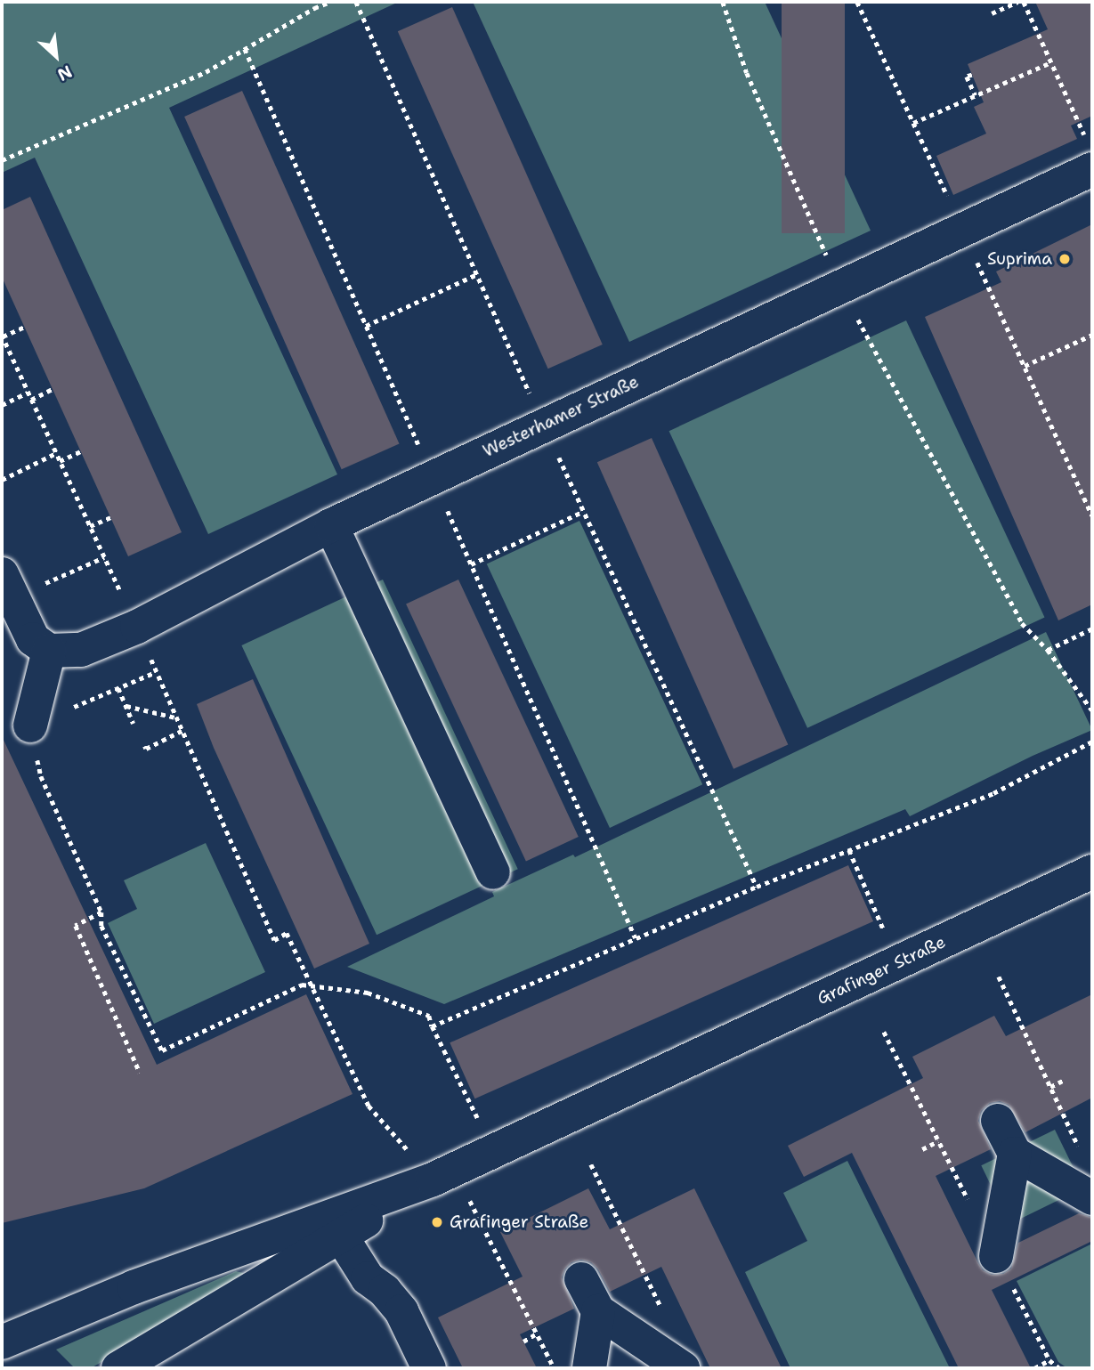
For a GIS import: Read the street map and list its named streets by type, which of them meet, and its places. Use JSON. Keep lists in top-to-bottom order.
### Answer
{
  "streets": {
    "street": ["Westerhamer Straße", "Grafinger Straße"]
  },
  "places": ["Suprima", "Grafinger Straße"],
  "north": "bottom right"
}
